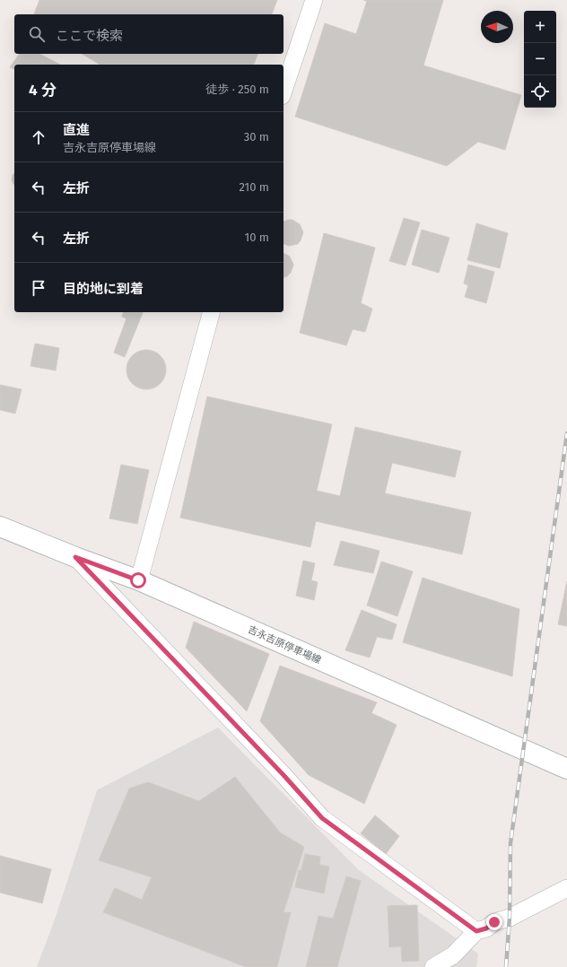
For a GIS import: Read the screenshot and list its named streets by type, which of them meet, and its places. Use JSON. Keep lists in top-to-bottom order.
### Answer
{
  "streets": {
    "main road": ["吉永吉原停車場線"]
  },
  "north": "left",
  "page": {
    "map_buttons": ["+", "−"],
    "search": "ここで検索",
    "heading": ["4 分", "徒歩 · 250 m"],
    "list": [
      ["直進", "吉永吉原停車場線", "30 m"],
      ["左折", "210 m"],
      ["左折", "10 m"],
      "目的地に到着"
    ]
  }
}
